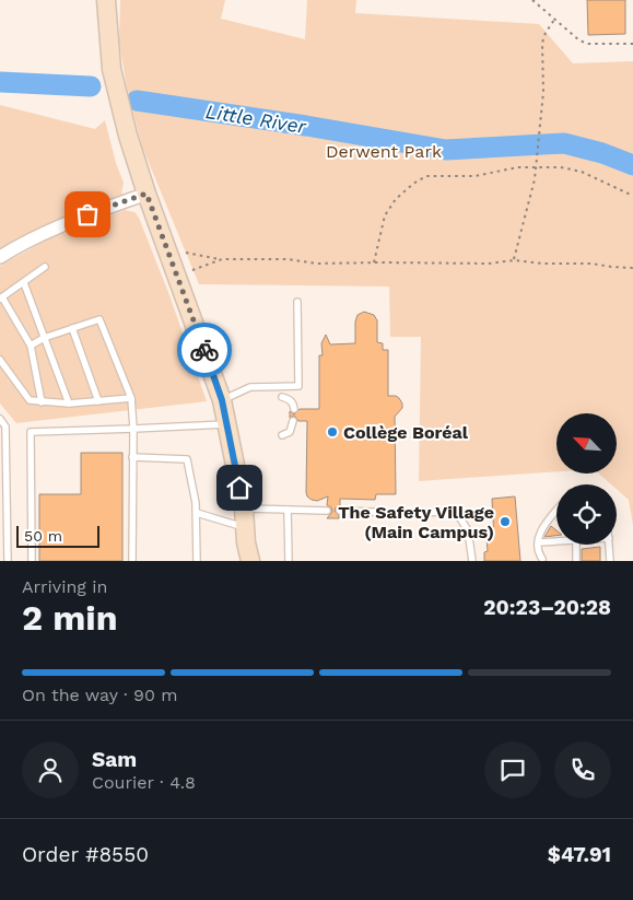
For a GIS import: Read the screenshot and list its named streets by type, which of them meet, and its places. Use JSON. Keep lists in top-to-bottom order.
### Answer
{
  "water": ["Little River"],
  "parks": ["Derwent Park"],
  "places": ["Collège Boréal", "The Safety Village (Main Campus)"],
  "scale_bar": "50 m",
  "north": "top left",
  "page": {
    "scale": "50 m",
    "heading": ["2 min", "Arriving in", "20:23–20:28"],
    "panel": [
      "Sam",
      "Courier · 4.8",
      "Order #8550",
      "$47.91"
    ],
    "bar": "On the way · 90 m"
  }
}
